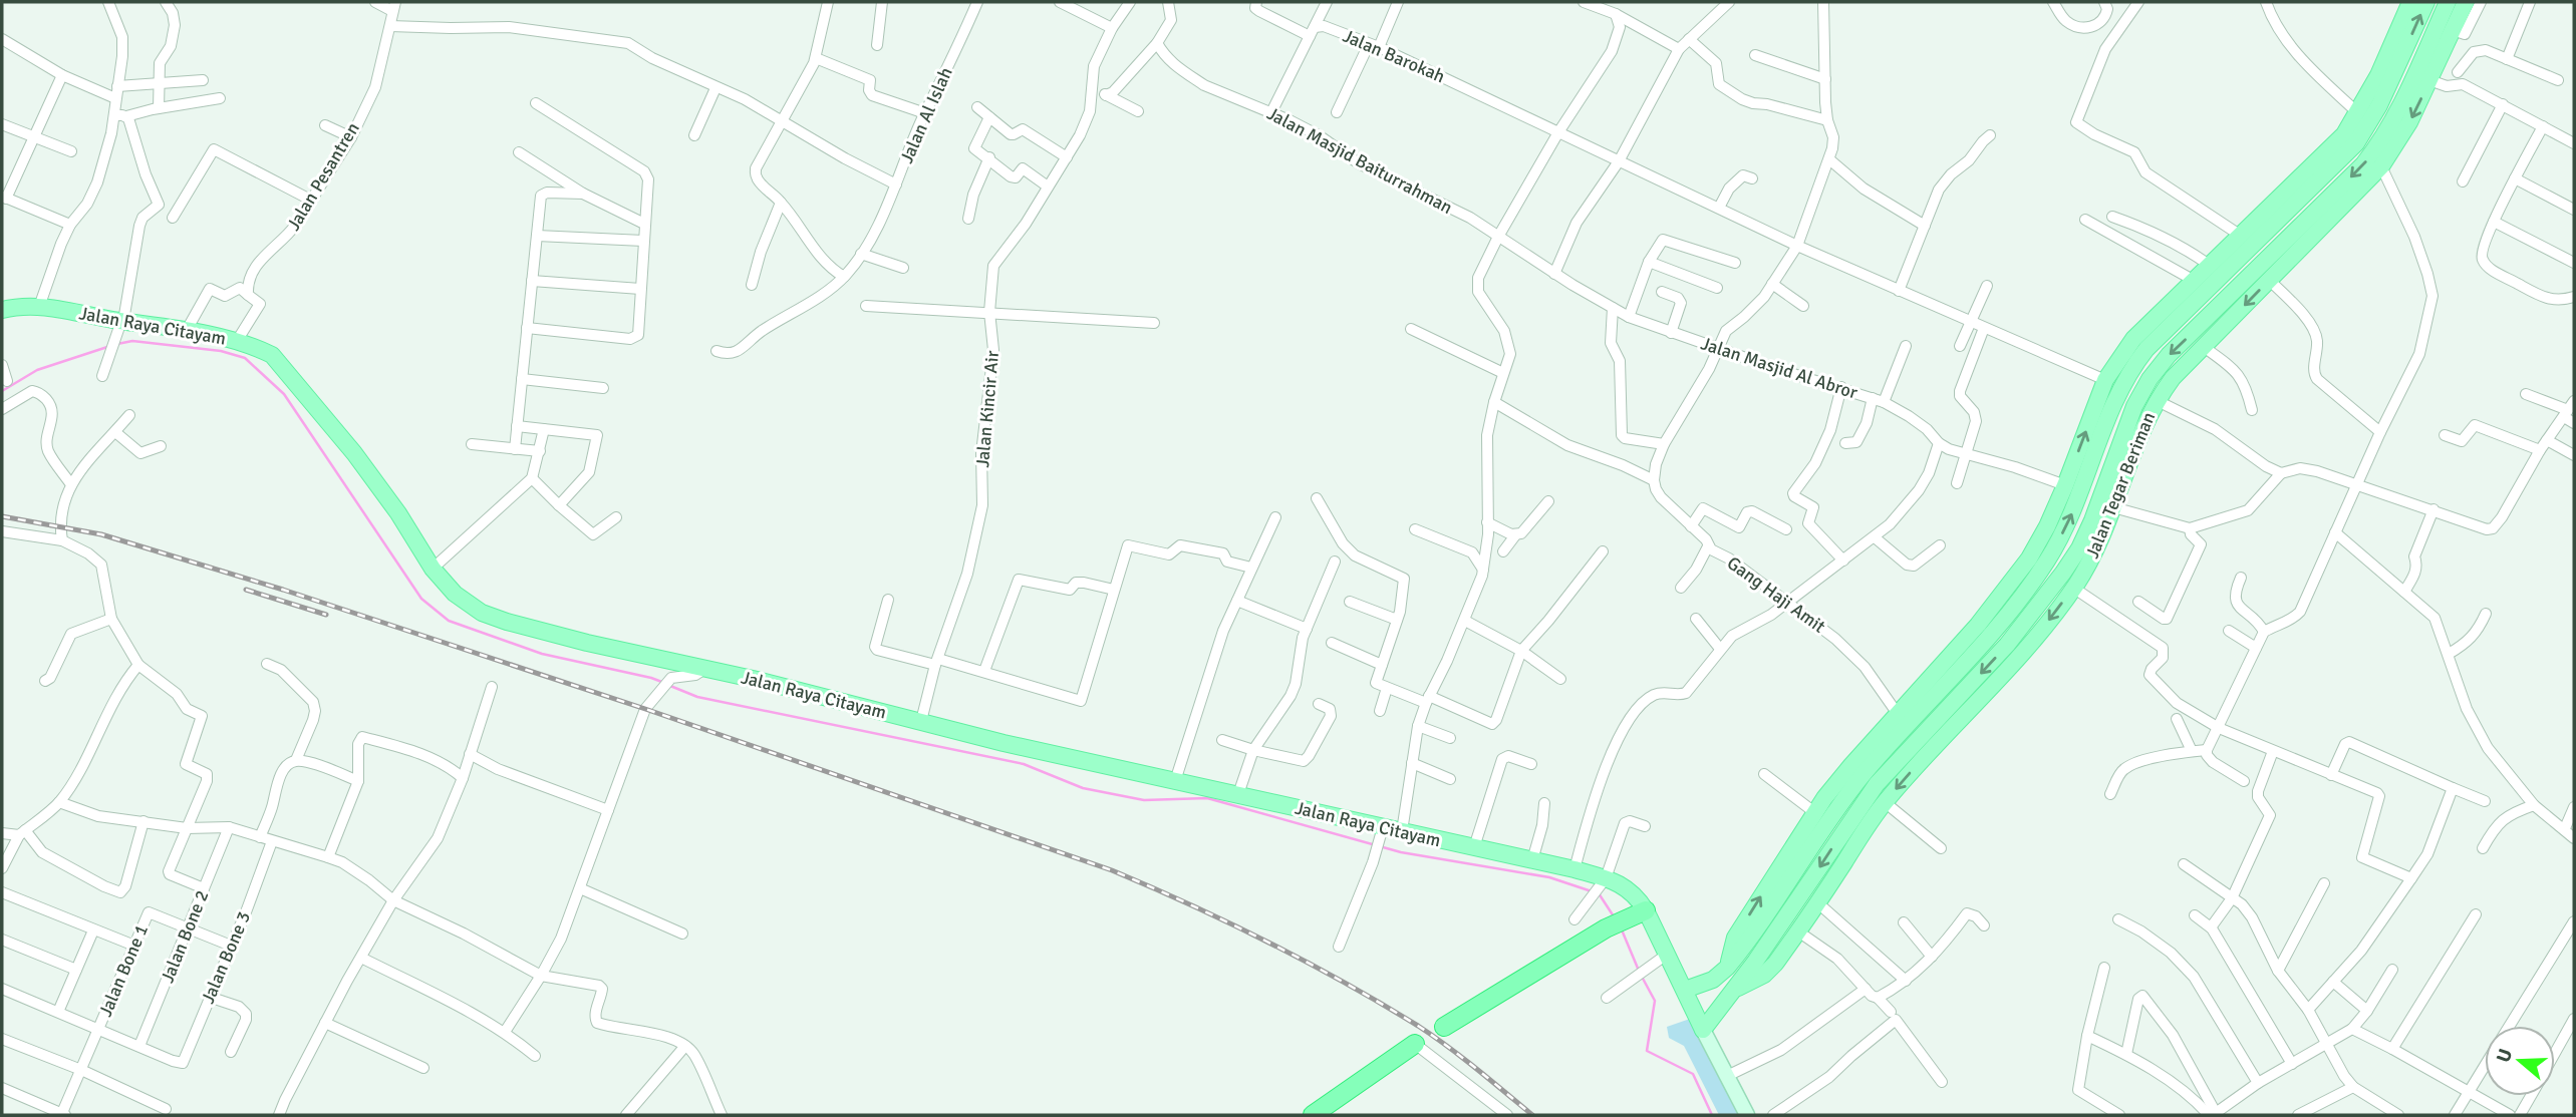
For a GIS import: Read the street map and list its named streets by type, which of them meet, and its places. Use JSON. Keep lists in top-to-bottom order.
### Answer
{
  "streets": {
    "main road": ["Jalan Raya Citayam", "Jalan Tegar Beriman"],
    "street": [
      "Jalan Barokah",
      "Jalan Al Islah",
      "Jalan Masjid Baiturrahman",
      "Jalan Pesantren",
      "Jalan Masjid Al Abror",
      "Jalan Kincir Air",
      "Gang Haji Amit",
      "Jalan Bone 2",
      "Jalan Bone 3",
      "Jalan Bone 1"
    ]
  },
  "crossings": [
    ["Jalan Barokah", "Jalan Tegar Beriman"],
    ["Jalan Masjid Baiturrahman", "Jalan Masjid Al Abror"],
    ["Jalan Pesantren", "Jalan Raya Citayam"],
    ["Jalan Raya Citayam", "Jalan Kincir Air"],
    ["Jalan Raya Citayam", "Jalan Tegar Beriman"],
    ["Jalan Masjid Al Abror", "Jalan Tegar Beriman"],
    ["Jalan Tegar Beriman", "Gang Haji Amit"],
    ["Jalan Bone 2", "Jalan Bone 3"],
    ["Jalan Bone 2", "Jalan Bone 1"]
  ],
  "north": "left"
}
